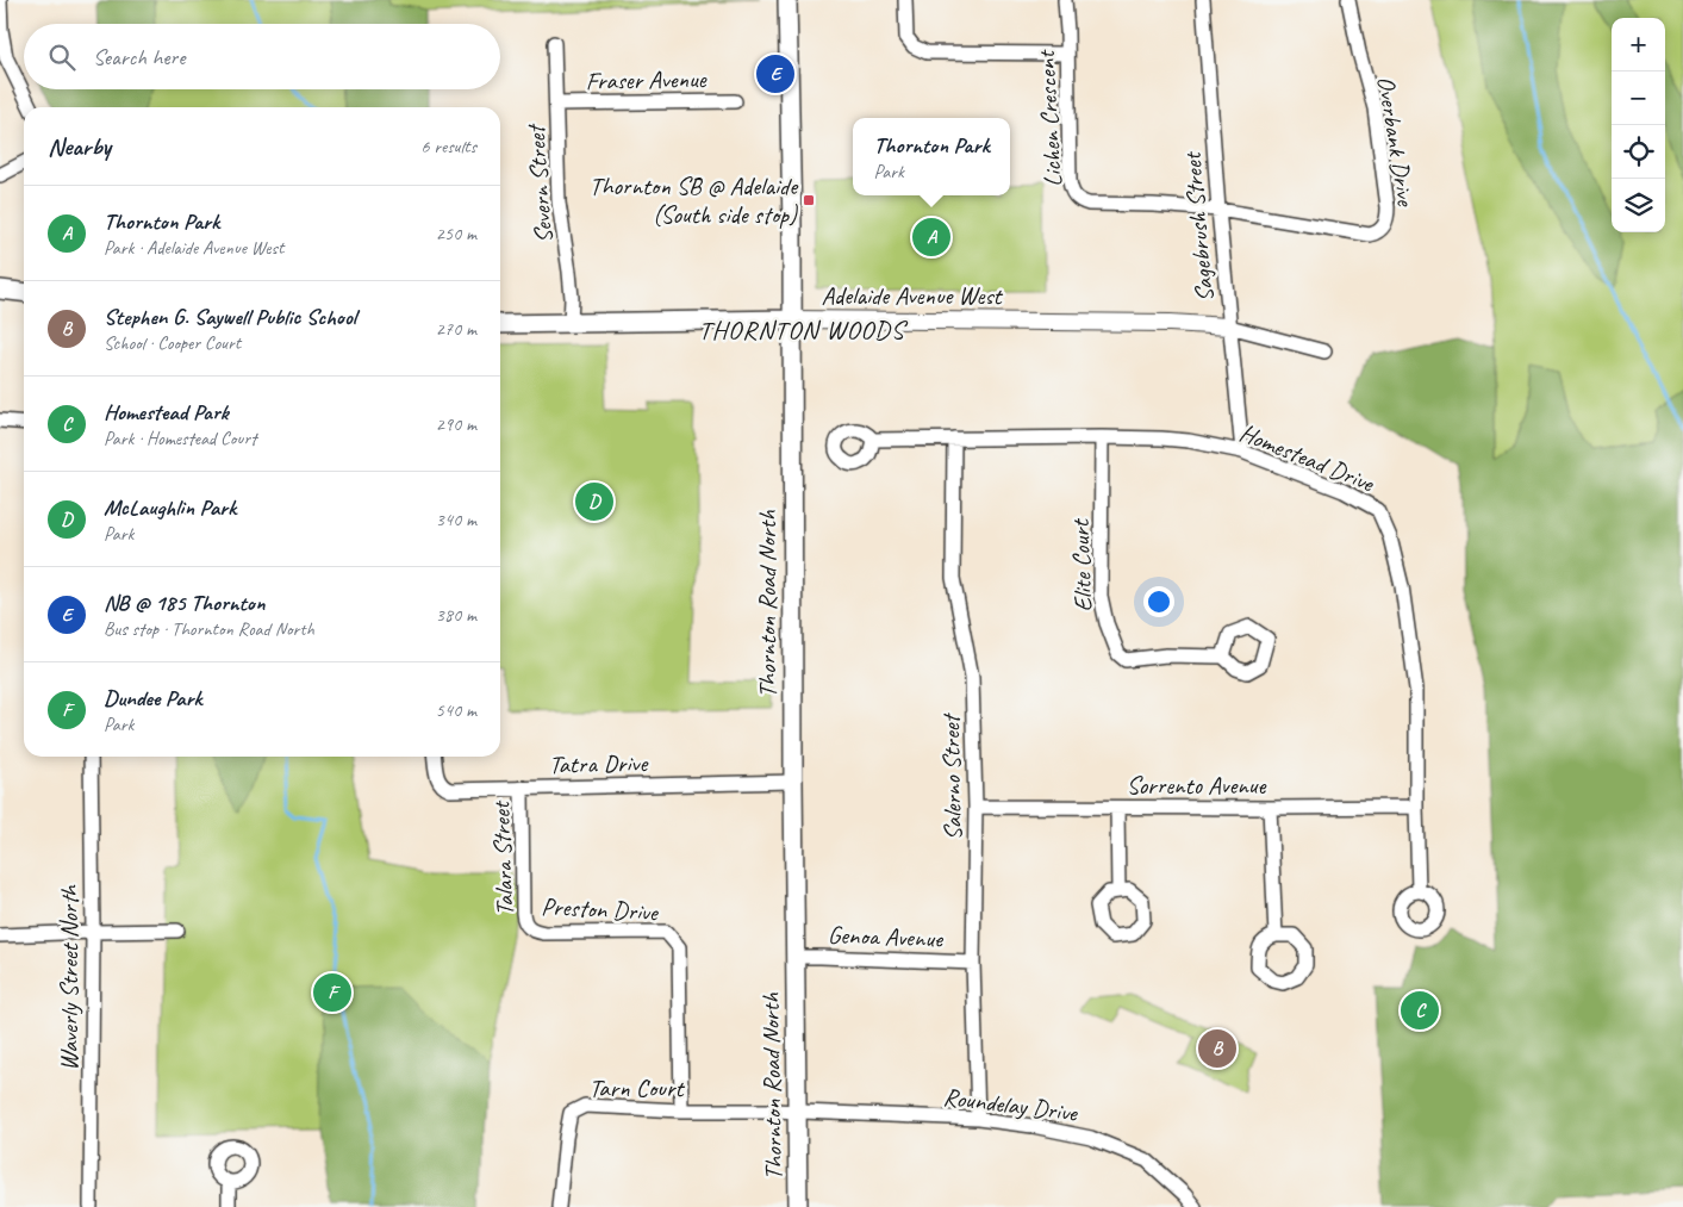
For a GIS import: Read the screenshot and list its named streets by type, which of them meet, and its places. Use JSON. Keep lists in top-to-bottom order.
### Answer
{
  "streets": {
    "main road": ["Adelaide Avenue West", "Thornton Road North"],
    "street": [
      "Fraser Avenue",
      "Lichen Crescent",
      "Overbank Drive",
      "Severn Street",
      "Sagebrush Street",
      "Homestead Drive",
      "Elite Court",
      "Tatra Drive",
      "Salerno Street",
      "Sorrento Avenue",
      "Talara Street",
      "Preston Drive",
      "Genoa Avenue",
      "Waverly Street North",
      "Tarn Court",
      "Roundelay Drive"
    ]
  },
  "crossings": [
    ["Fraser Avenue", "Severn Street"],
    ["Lichen Crescent", "Overbank Drive"],
    ["Lichen Crescent", "Sagebrush Street"],
    ["Overbank Drive", "Sagebrush Street"],
    ["Severn Street", "Adelaide Avenue West"],
    ["Sagebrush Street", "Adelaide Avenue West"],
    ["Sagebrush Street", "Homestead Drive"],
    ["Adelaide Avenue West", "Thornton Road North"],
    ["Homestead Drive", "Elite Court"],
    ["Homestead Drive", "Salerno Street"],
    ["Homestead Drive", "Sorrento Avenue"],
    ["Thornton Road North", "Tatra Drive"],
    ["Thornton Road North", "Genoa Avenue"],
    ["Thornton Road North", "Tarn Court"],
    ["Thornton Road North", "Roundelay Drive"],
    ["Tatra Drive", "Talara Street"],
    ["Salerno Street", "Sorrento Avenue"],
    ["Salerno Street", "Genoa Avenue"],
    ["Salerno Street", "Roundelay Drive"],
    ["Talara Street", "Preston Drive"],
    ["Preston Drive", "Tarn Court"],
    ["Tarn Court", "Roundelay Drive"]
  ],
  "districts": ["THORNTON WOODS"],
  "places": {
    "transit": ["Thornton SB @ Adelaide (South side stop)"]
  },
  "page": {
    "map_buttons": ["+", "−"],
    "search": "Search here",
    "pins": [
      "E",
      "A",
      "D",
      "F",
      "C",
      "B"
    ],
    "heading": ["Nearby", "6 results"],
    "popup": ["Thornton Park", "Park"],
    "list": [
      {
        "mark": "A",
        "name": "Thornton Park",
        "note": "Park · Adelaide Avenue West",
        "value": "250 m"
      },
      {
        "mark": "B",
        "name": "Stephen G. Saywell Public School",
        "note": "School · Cooper Court",
        "value": "270 m"
      },
      {
        "mark": "C",
        "name": "Homestead Park",
        "note": "Park · Homestead Court",
        "value": "290 m"
      },
      {
        "mark": "D",
        "name": "McLaughlin Park",
        "note": "Park",
        "value": "340 m"
      },
      {
        "mark": "E",
        "name": "NB @ 185 Thornton",
        "note": "Bus stop · Thornton Road North",
        "value": "380 m"
      },
      {
        "mark": "F",
        "name": "Dundee Park",
        "note": "Park",
        "value": "540 m"
      }
    ]
  }
}
